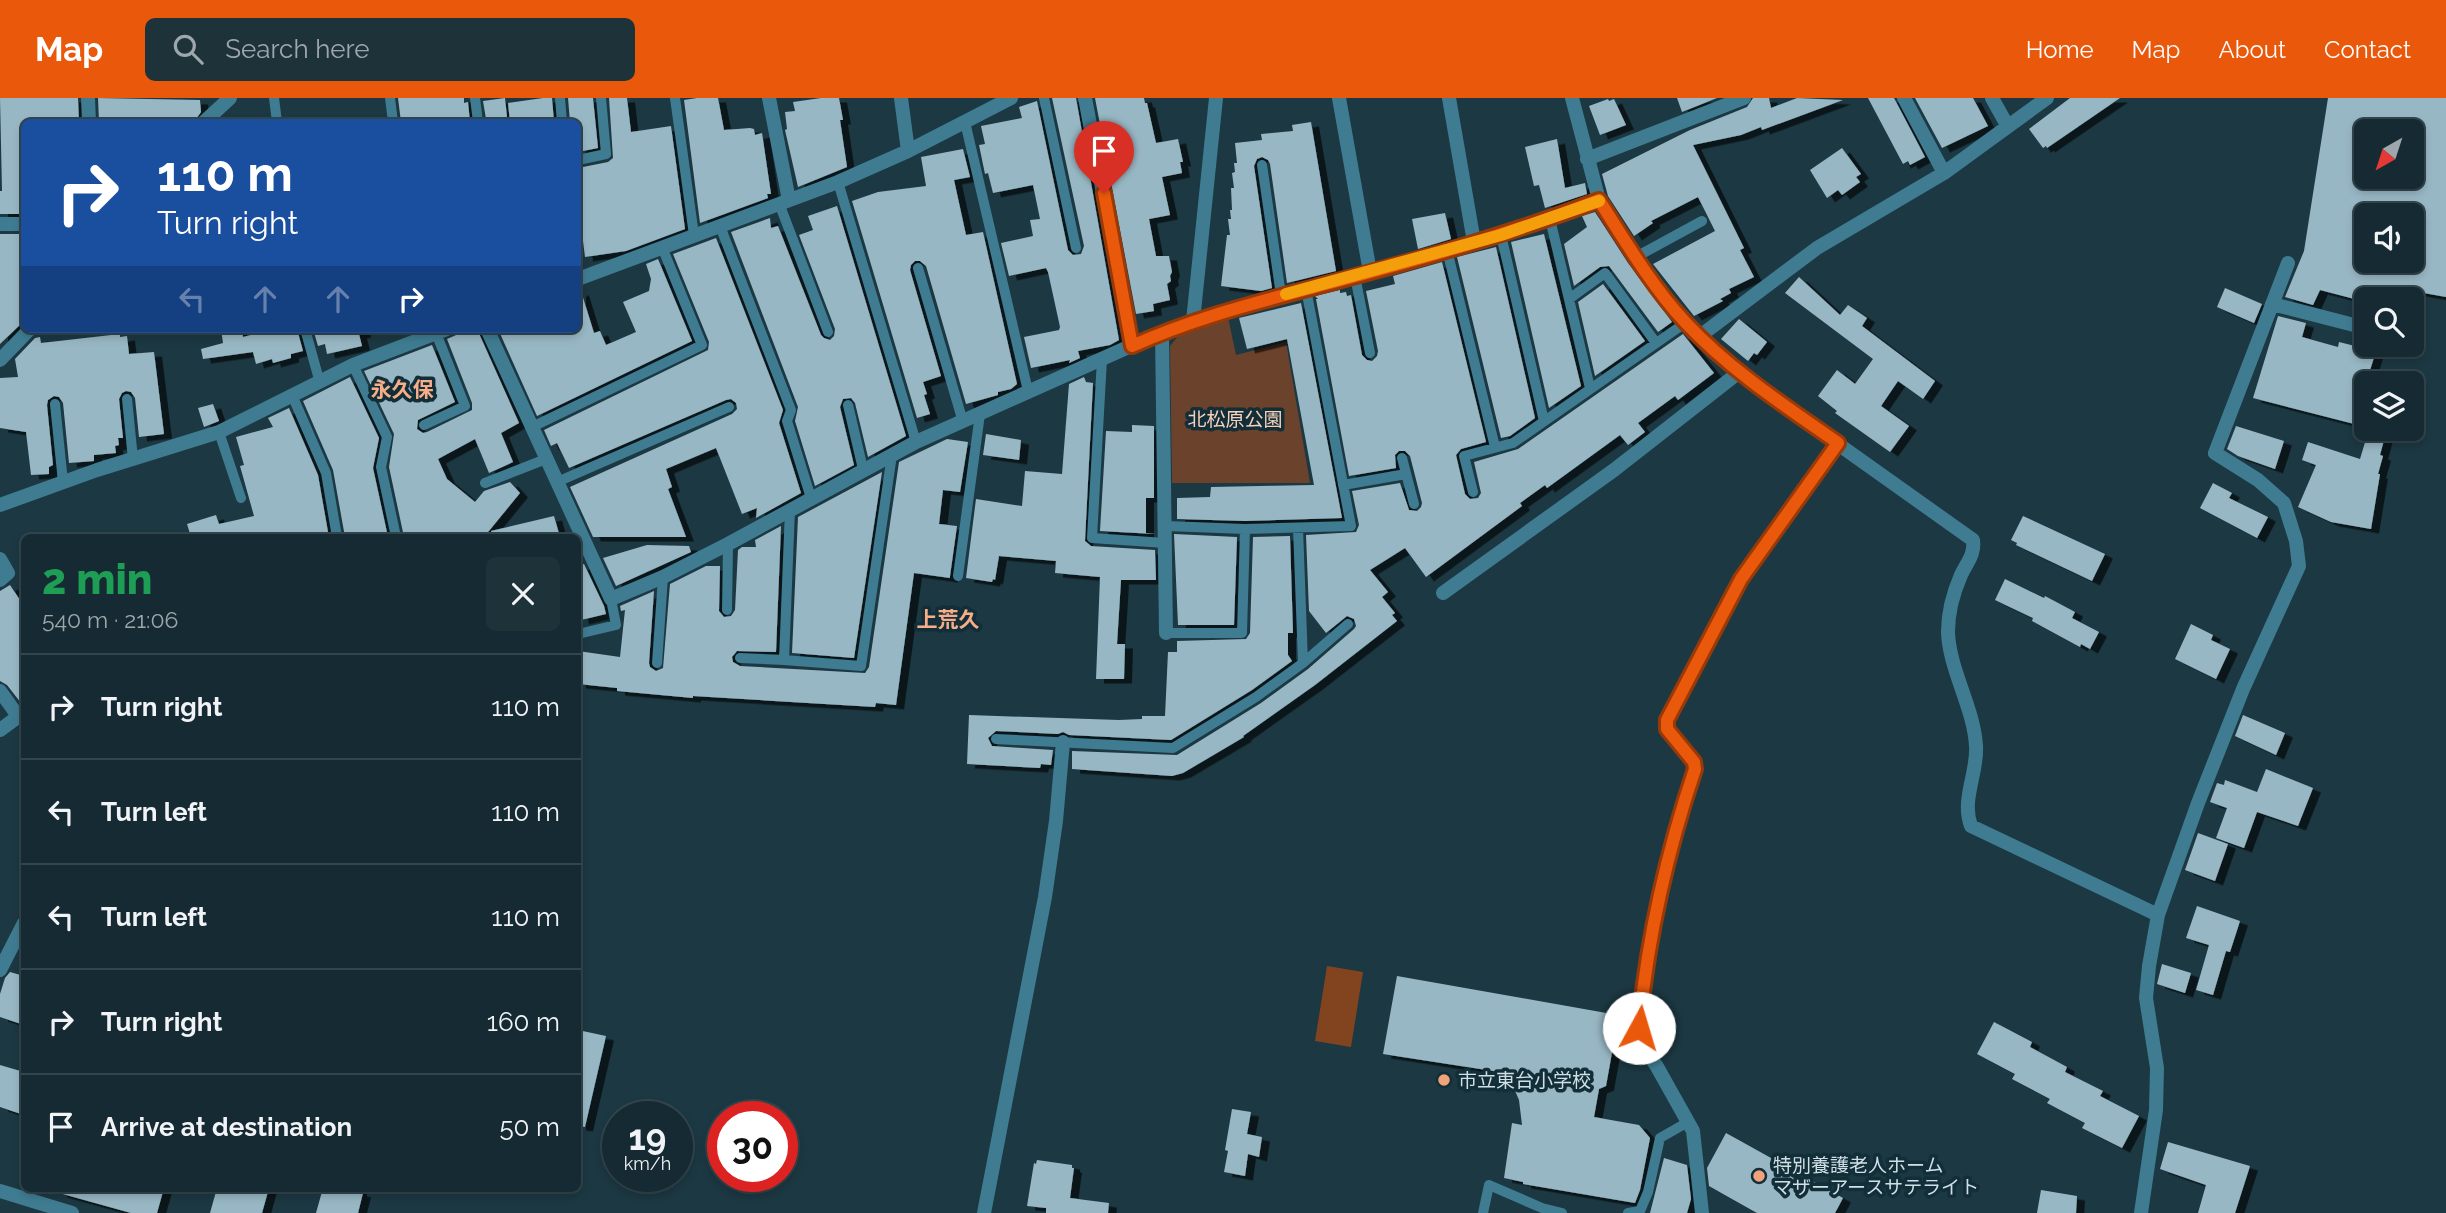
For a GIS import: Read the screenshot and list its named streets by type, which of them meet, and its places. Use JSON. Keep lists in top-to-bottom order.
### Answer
{
  "districts": ["永久保", "上荒久"],
  "parks": ["北松原公園"],
  "places": ["市立東台小学校", "特別養護老人ホーム マザーアースサテライト"],
  "north": "bottom left",
  "page": {
    "header": "Map",
    "search": "Search here",
    "nav": [
      "Home",
      "Map",
      "About",
      "Contact"
    ],
    "turn": ["110 m", "Turn right"],
    "heading": ["2 min", "540 m · 21:06"],
    "list": [
      {
        "name": "Turn right",
        "value": "110 m"
      },
      {
        "name": "Turn left",
        "value": "110 m"
      },
      {
        "name": "Turn left",
        "value": "110 m"
      },
      {
        "name": "Turn right",
        "value": "160 m"
      },
      {
        "name": "Arrive at destination",
        "value": "50 m"
      }
    ],
    "speed": "19 km/h",
    "limit": "30"
  }
}
